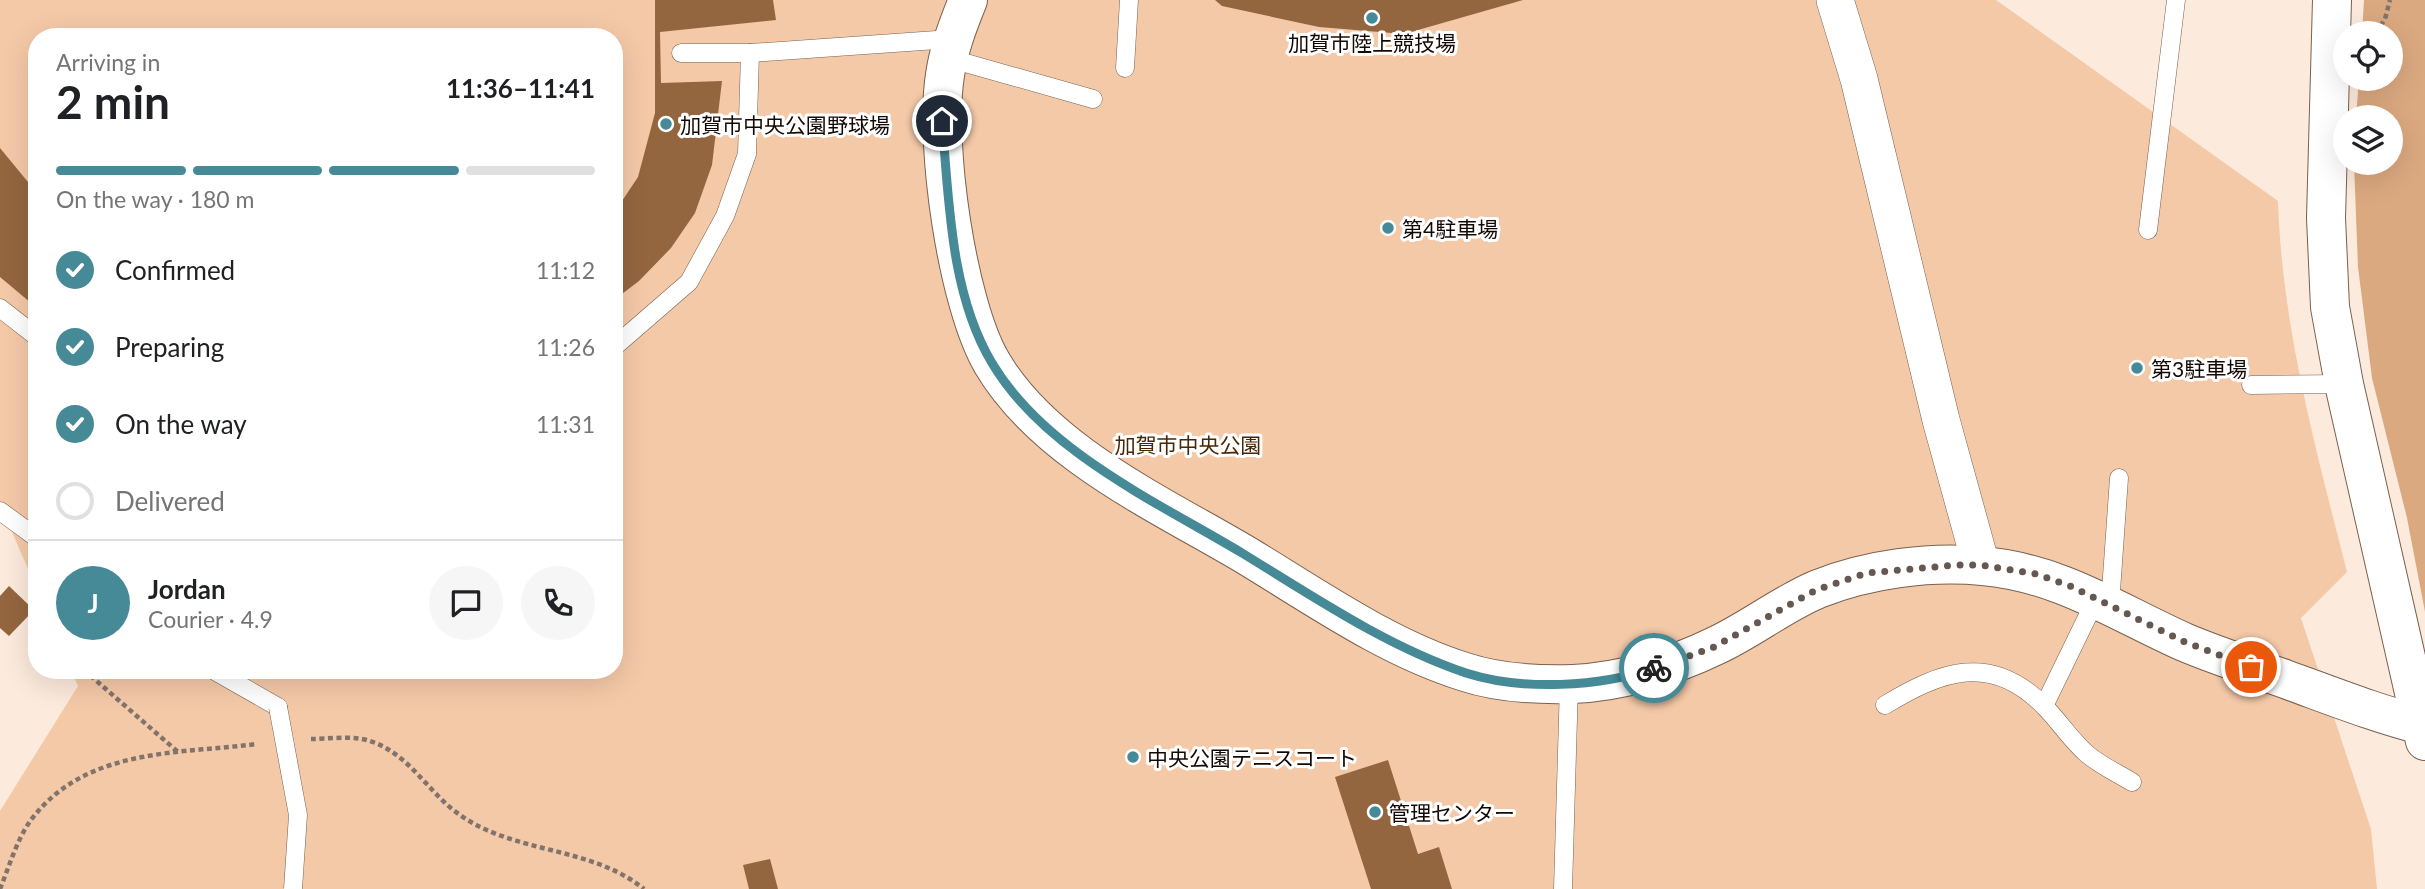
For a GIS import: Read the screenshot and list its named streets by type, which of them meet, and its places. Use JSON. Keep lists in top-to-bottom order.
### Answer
{
  "parks": ["加賀市中央公園"],
  "places": [
    "加賀市陸上競技場",
    "加賀市中央公園野球場",
    "第4駐車場",
    "第3駐車場",
    "中央公園テニスコート",
    "管理センター"
  ],
  "page": {
    "heading": ["2 min", "Arriving in", "11:36–11:41"],
    "panel": ["Jordan", "Courier · 4.9"],
    "bar": "On the way · 180 m",
    "list": [
      ["Confirmed", "11:12"],
      ["Preparing", "11:26"],
      ["On the way", "11:31"],
      "Delivered"
    ],
    "round": "J"
  }
}
